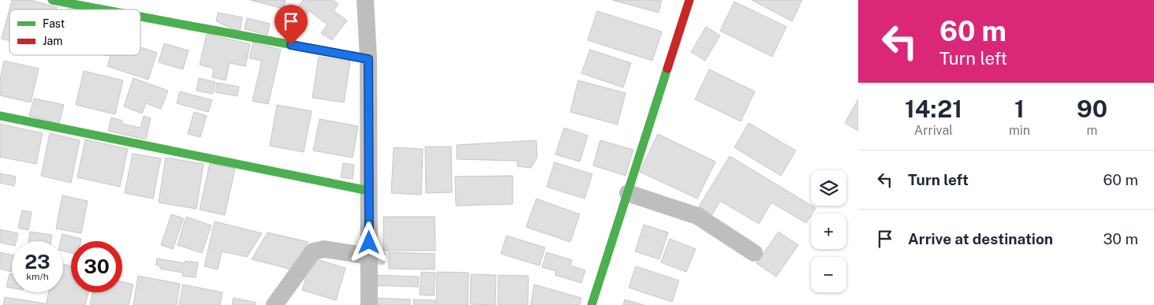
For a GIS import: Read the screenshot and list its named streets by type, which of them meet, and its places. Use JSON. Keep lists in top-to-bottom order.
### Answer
{
  "legend": ["Fast", "Jam"],
  "page": {
    "turn": ["60 m", "Turn left"],
    "eta": [
      "14:21",
      "Arrival",
      "1",
      "min",
      "90",
      "m"
    ],
    "list": [
      {
        "name": "Turn left",
        "value": "60 m"
      },
      {
        "name": "Arrive at destination",
        "value": "30 m"
      }
    ],
    "map_buttons": ["+", "−"],
    "speed": "23 km/h",
    "limit": "30"
  }
}
